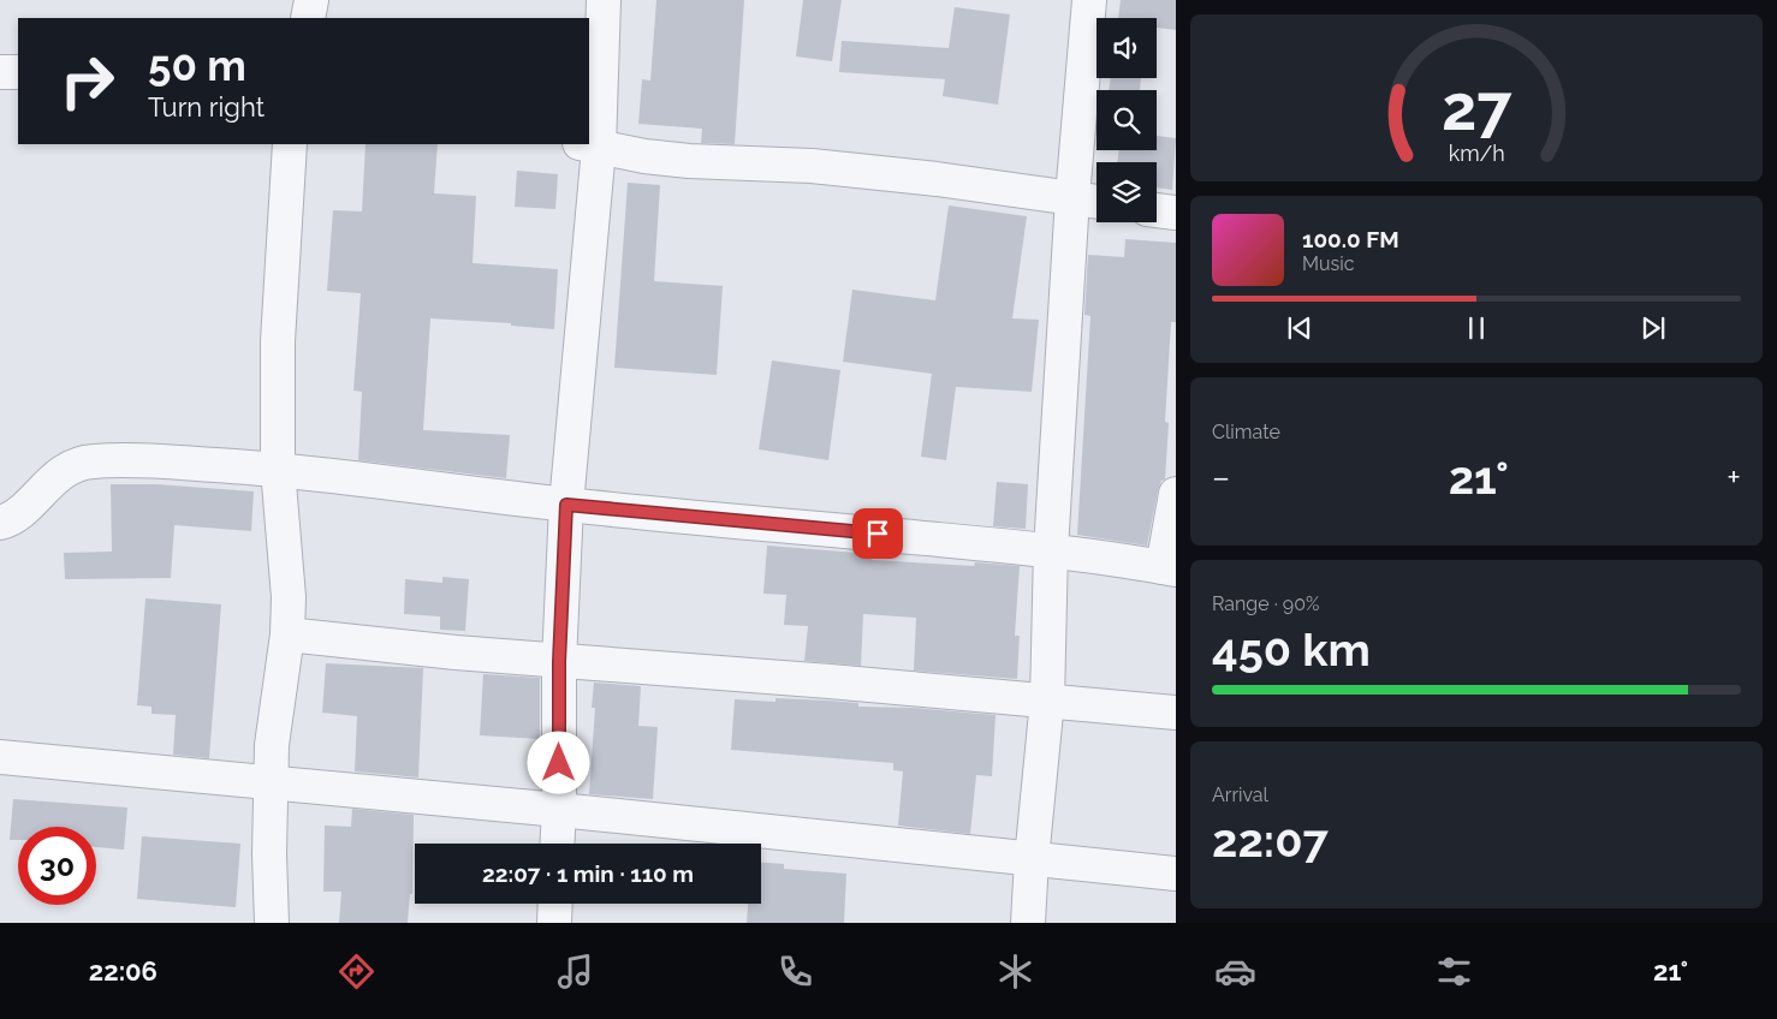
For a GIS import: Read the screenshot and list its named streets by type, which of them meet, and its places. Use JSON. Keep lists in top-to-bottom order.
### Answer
{
  "page": {
    "turn": ["50 m", "Turn right"],
    "song": ["100.0 FM", "Music"],
    "tile": [
      "Climate",
      ["Range · 90%", "450 km"],
      ["Arrival", "22:07"]
    ],
    "heat": ["−", "21°", "+"],
    "limit": "30",
    "trip": "22:07 · 1 min · 110 m",
    "tabs": ["22:06", "21°"],
    "gauge": ["27", "km/h"]
  }
}
